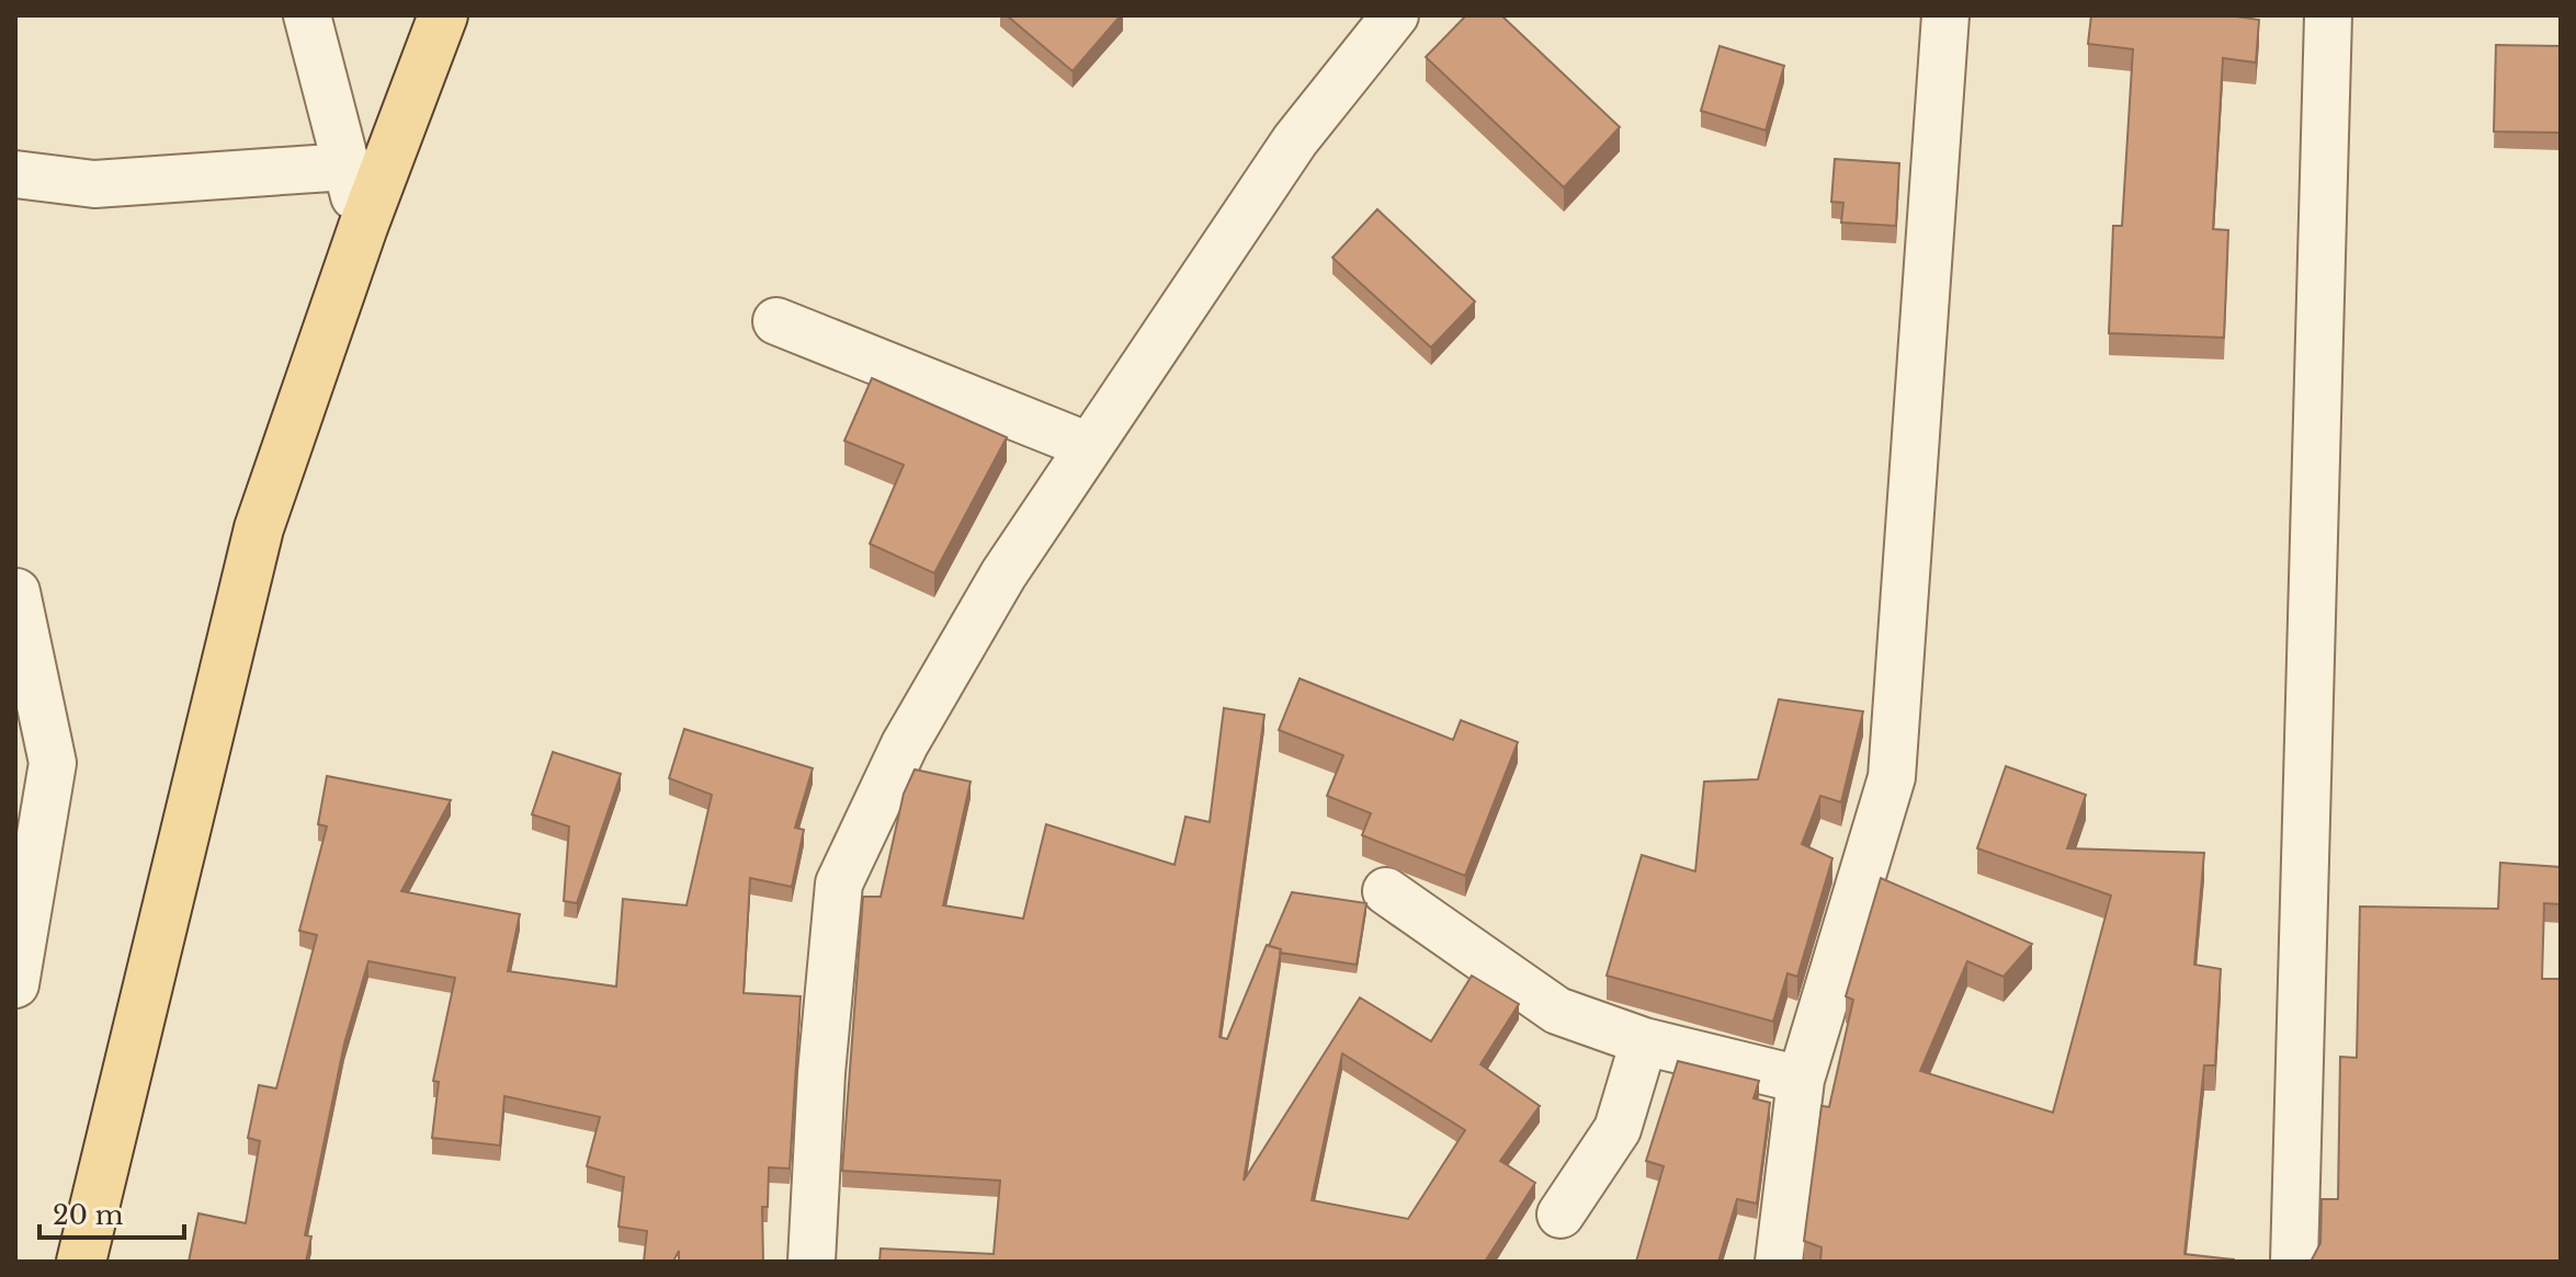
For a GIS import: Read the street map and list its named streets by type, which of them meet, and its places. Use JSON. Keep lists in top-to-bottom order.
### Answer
{
  "scale_bar": "20 m"
}
